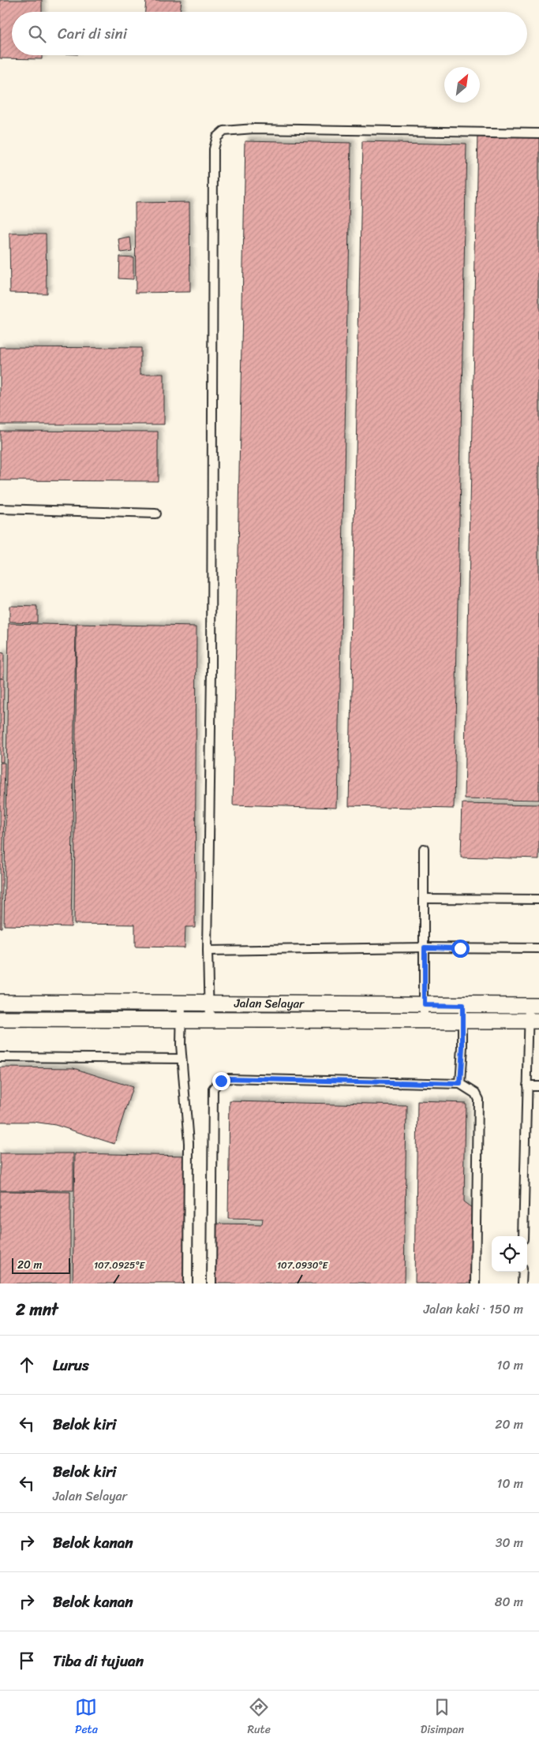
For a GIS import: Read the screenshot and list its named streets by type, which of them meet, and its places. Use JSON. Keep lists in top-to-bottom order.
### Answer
{
  "streets": {
    "street": ["Jalan Selayar"]
  },
  "scale_bar": "20 m",
  "north": "top right",
  "page": {
    "search": "Cari di sini",
    "scale": "20 m",
    "heading": ["2 mnt", "Jalan kaki · 150 m"],
    "list": [
      ["Lurus", "10 m"],
      ["Belok kiri", "20 m"],
      ["Belok kiri", "Jalan Selayar", "10 m"],
      ["Belok kanan", "30 m"],
      ["Belok kanan", "80 m"],
      "Tiba di tujuan"
    ],
    "nav": ["Peta", "Rute", "Disimpan"]
  },
  "coordinates": ["107.0925°E", "107.0930°E"]
}
